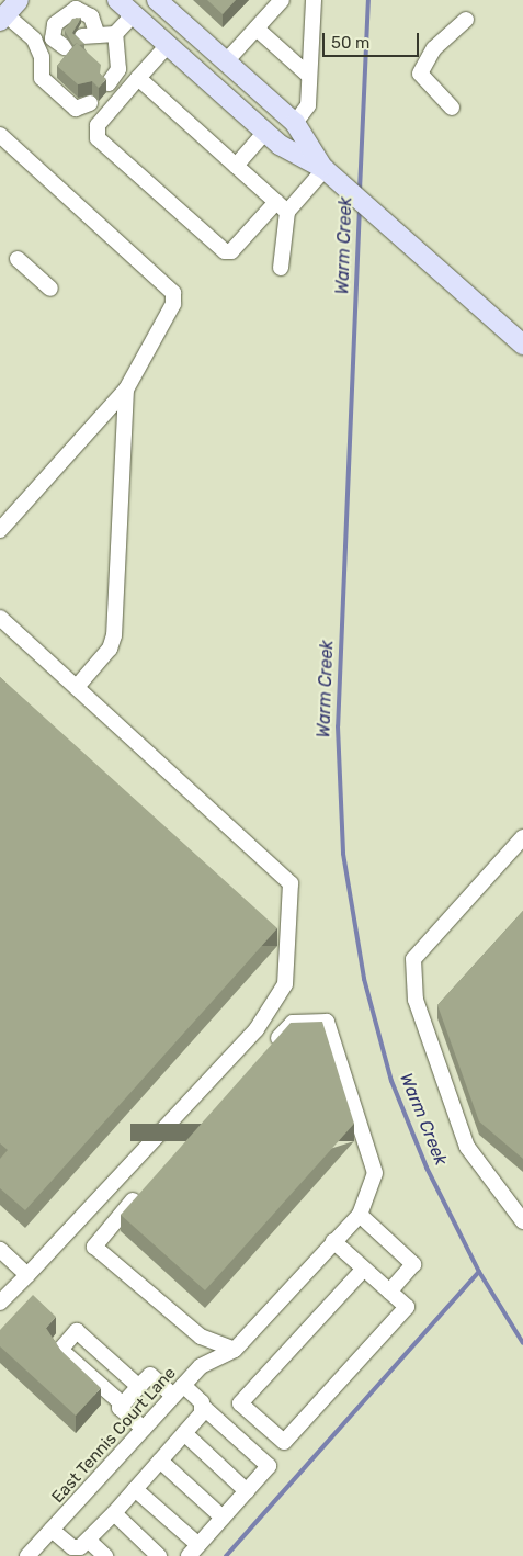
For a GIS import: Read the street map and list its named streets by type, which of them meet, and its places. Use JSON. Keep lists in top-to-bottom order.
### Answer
{
  "streets": {
    "street": ["East Tennis Court Lane"]
  },
  "water": ["Warm Creek"],
  "scale_bar": "50 m"
}
